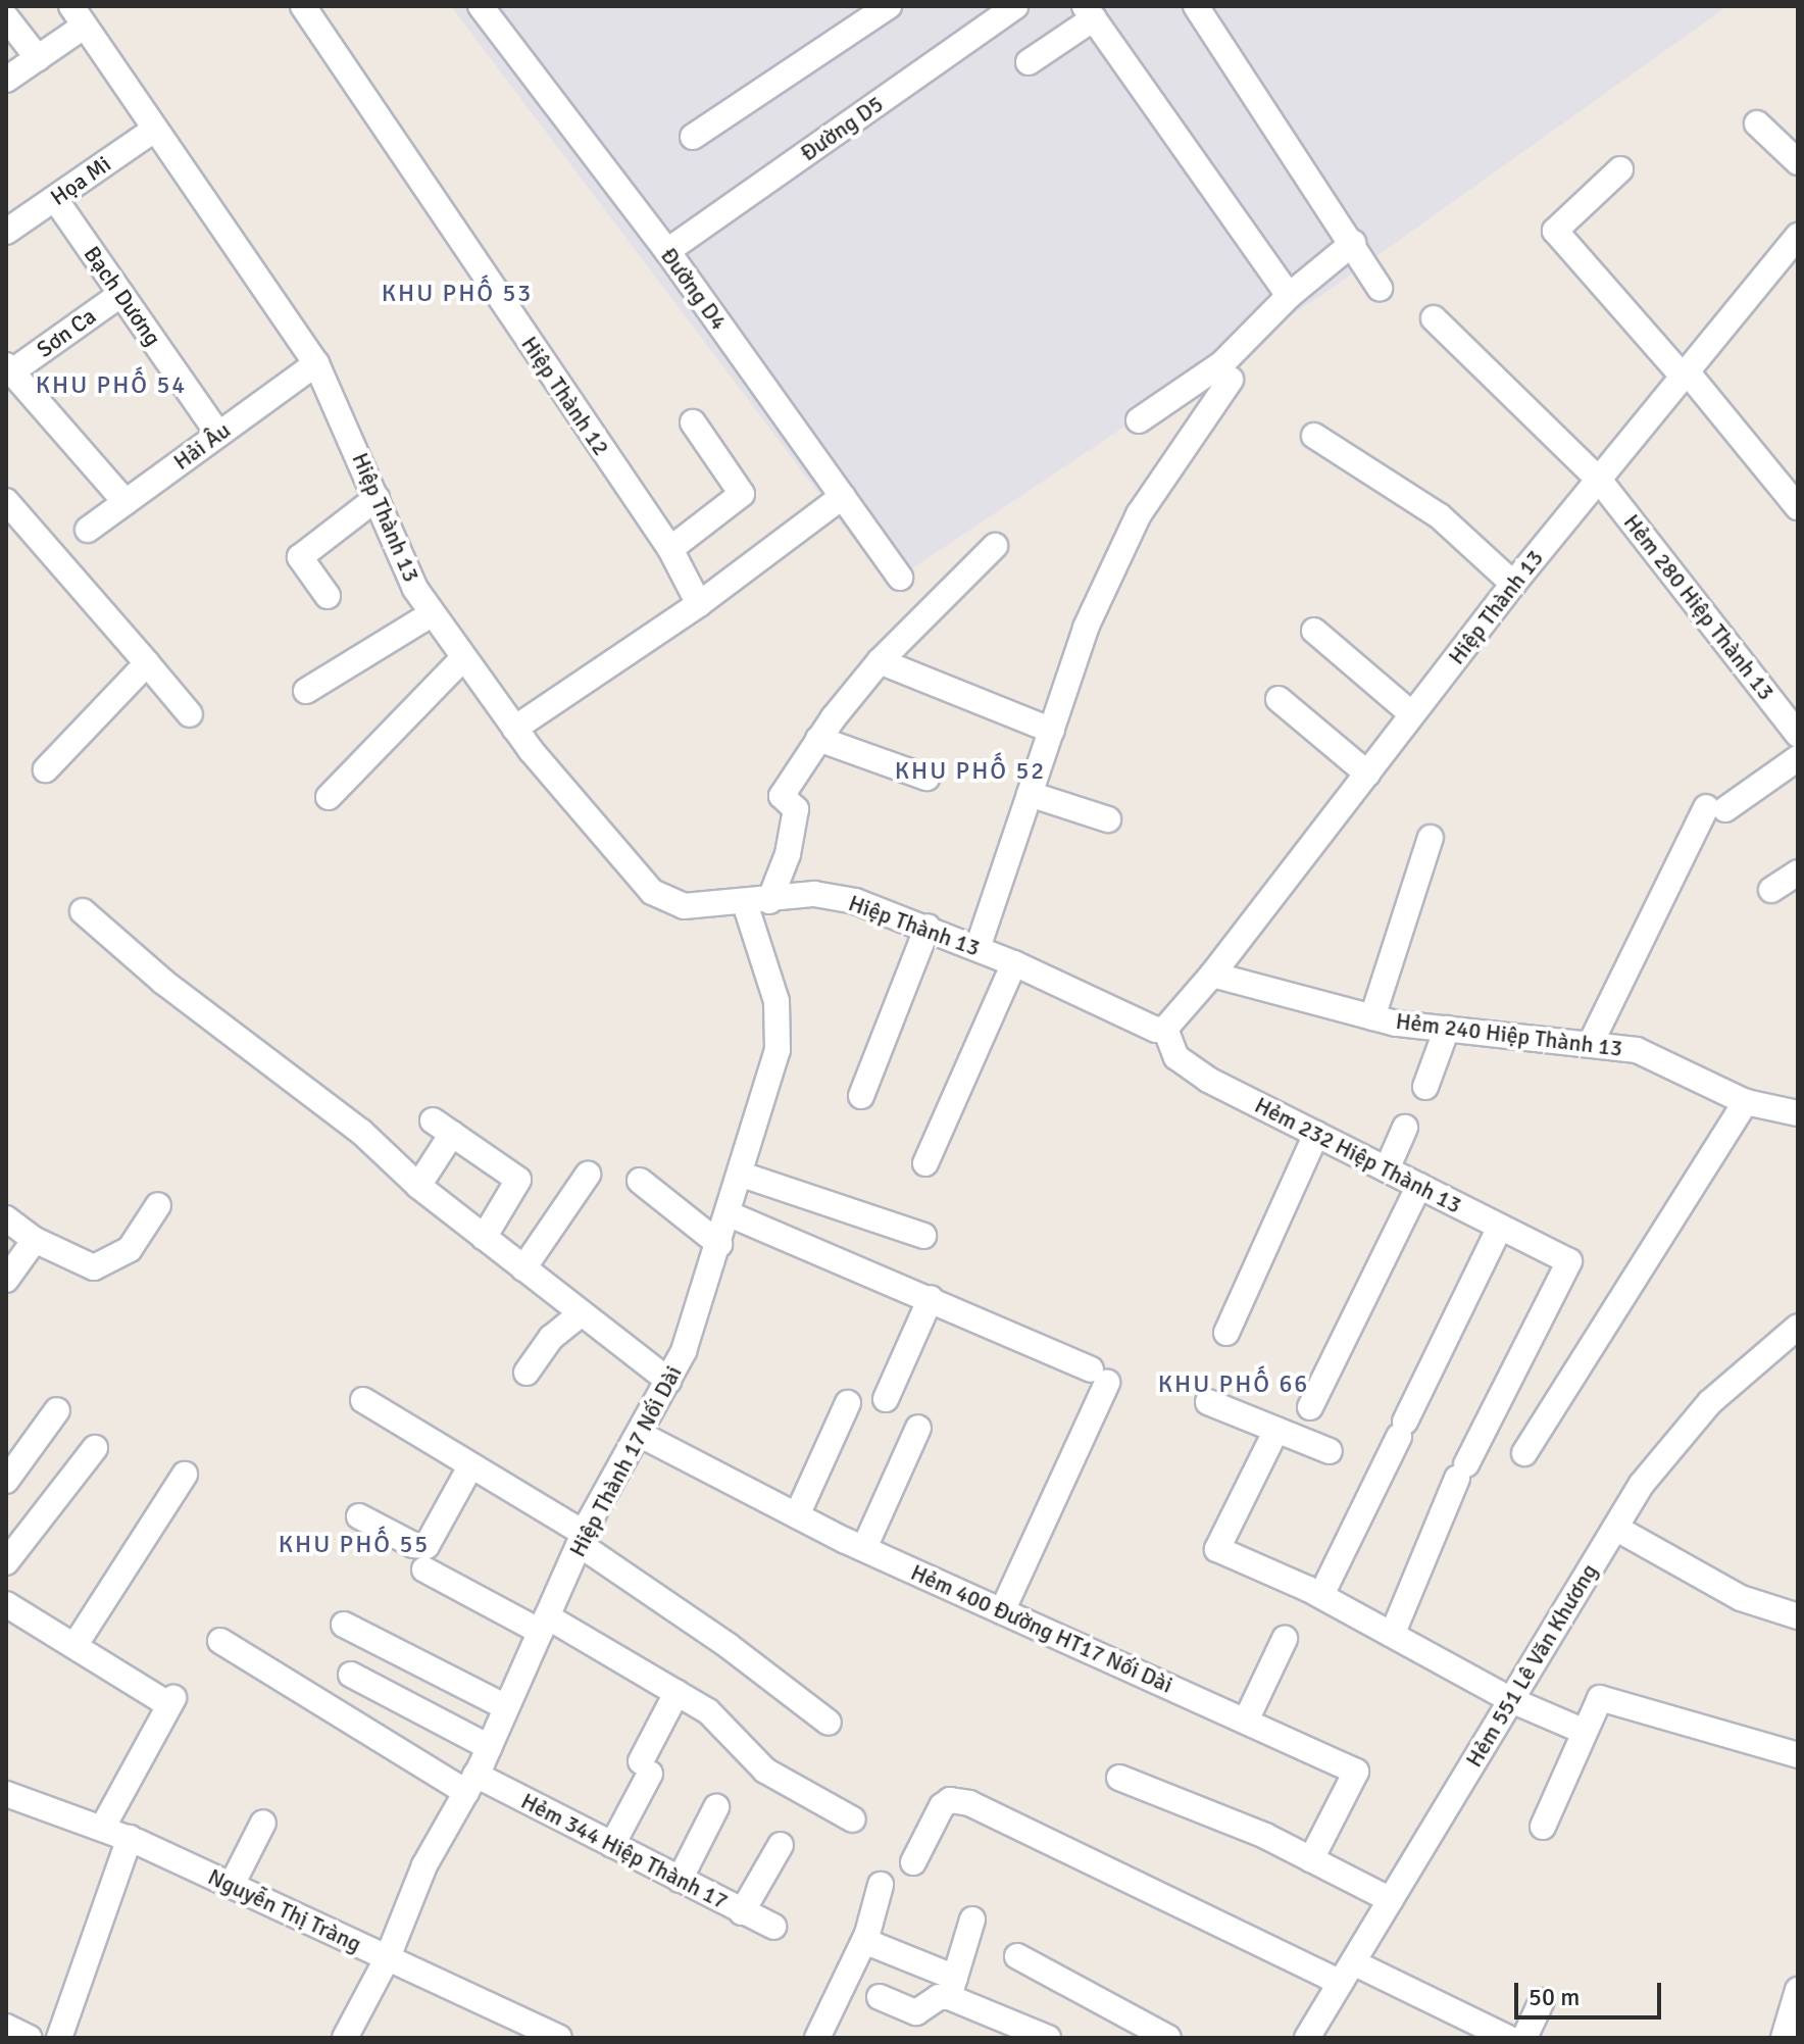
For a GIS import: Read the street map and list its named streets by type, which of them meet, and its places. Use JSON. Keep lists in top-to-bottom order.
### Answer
{
  "streets": {
    "street": [
      "Đường D5",
      "Họa Mi",
      "Đường D4",
      "Bạch Dương",
      "Sơn Ca",
      "Hiệp Thành 12",
      "Hải Âu",
      "Hiệp Thành 13",
      "Hẻm 280 Hiệp Thành 13",
      "Hẻm 240 Hiệp Thành 13",
      "Hẻm 232 Hiệp Thành 13",
      "Hiệp Thành 17 Nối Dài",
      "Hẻm 400 Đường HT17 Nối Dài",
      "Hẻm 551 Lê Văn Khương",
      "Hẻm 344 Hiệp Thành 17",
      "Nguyễn Thị Tràng"
    ]
  },
  "crossings": [
    ["Đường D5", "Đường D4"],
    ["Họa Mi", "Bạch Dương"],
    ["Họa Mi", "Hiệp Thành 13"],
    ["Bạch Dương", "Sơn Ca"],
    ["Bạch Dương", "Hải Âu"],
    ["Hải Âu", "Hiệp Thành 13"],
    ["Hiệp Thành 13", "Hẻm 280 Hiệp Thành 13"],
    ["Hiệp Thành 13", "Hẻm 240 Hiệp Thành 13"],
    ["Hiệp Thành 13", "Hẻm 232 Hiệp Thành 13"],
    ["Hiệp Thành 13", "Hiệp Thành 17 Nối Dài"],
    ["Hiệp Thành 17 Nối Dài", "Hẻm 400 Đường HT17 Nối Dài"],
    ["Hiệp Thành 17 Nối Dài", "Hẻm 344 Hiệp Thành 17"],
    ["Hiệp Thành 17 Nối Dài", "Nguyễn Thị Tràng"]
  ],
  "districts": [
    "KHU PHỐ 53",
    "KHU PHỐ 54",
    "KHU PHỐ 52",
    "KHU PHỐ 66",
    "KHU PHỐ 55"
  ],
  "scale_bar": "50 m"
}
